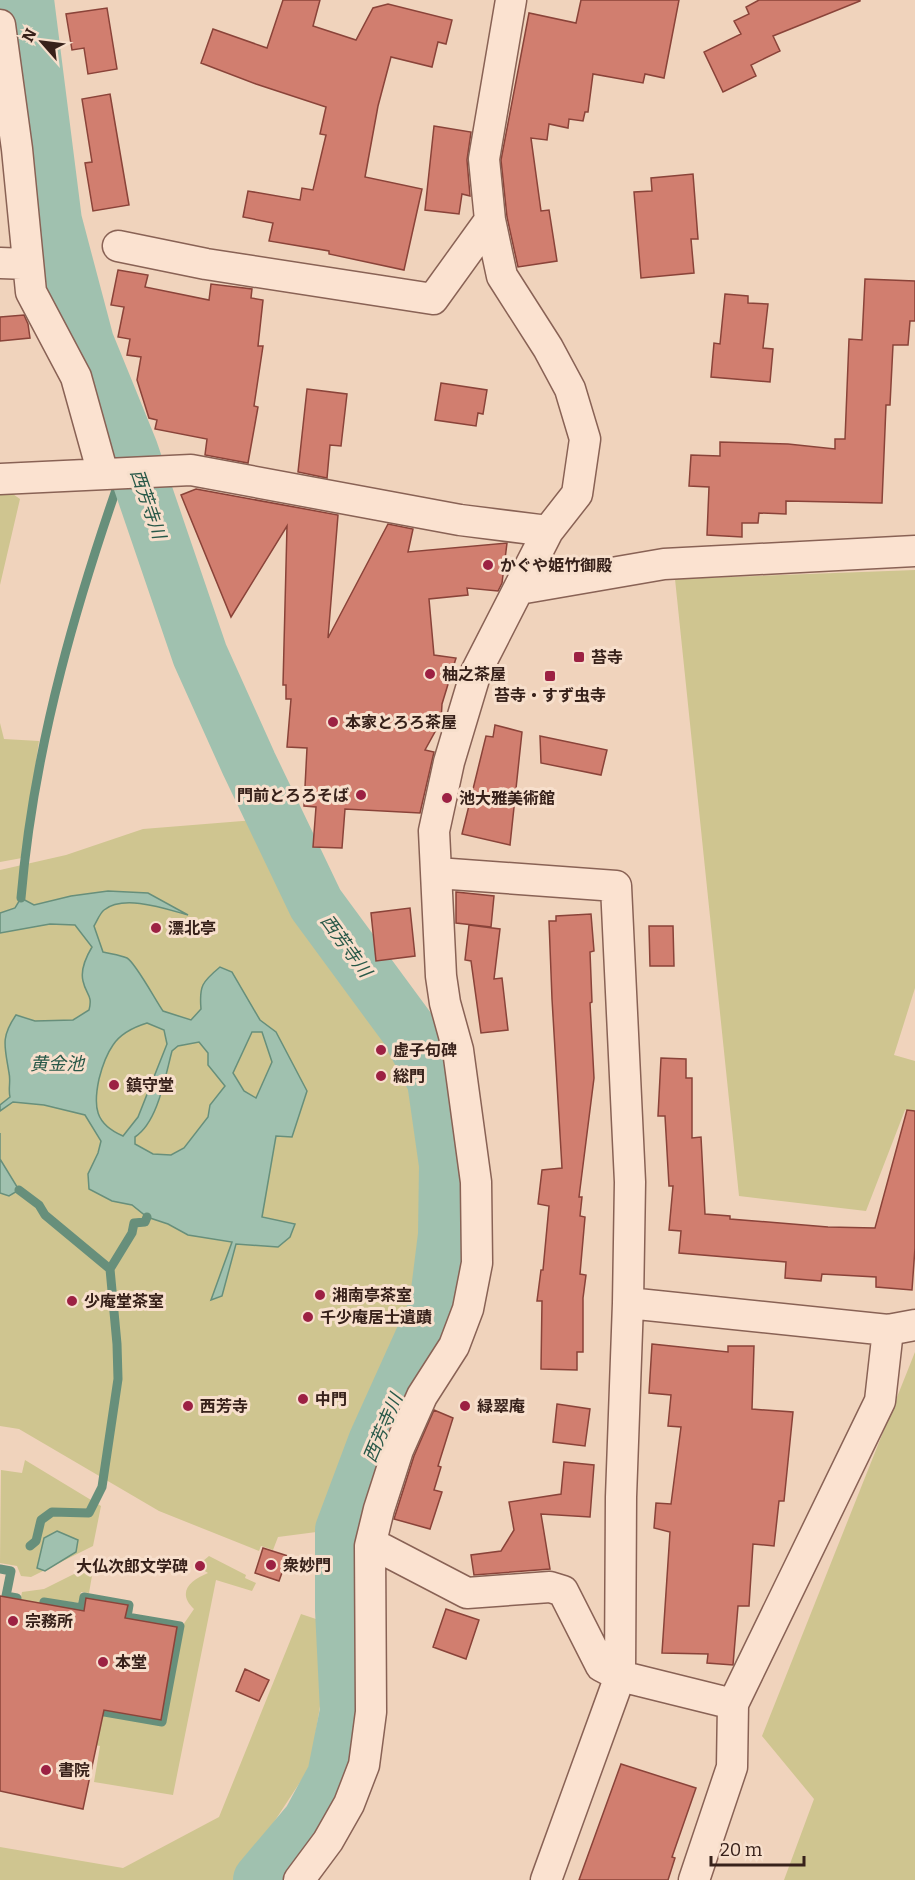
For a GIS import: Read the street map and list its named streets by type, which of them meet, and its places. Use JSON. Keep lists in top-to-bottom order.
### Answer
{
  "water": ["西芳寺川", "黄金池"],
  "places": {
    "other": [
      "かぐや姫竹御殿",
      "柚之茶屋",
      "本家とろろ茶屋",
      "門前とろろそば",
      "池大雅美術館",
      "漂北亭",
      "虚子句碑",
      "総門",
      "鎮守堂",
      "湘南亭茶室",
      "少庵堂茶室",
      "千少庵居士遺蹟",
      "中門",
      "西芳寺",
      "緑翠庵",
      "衆妙門",
      "大仏次郎文学碑",
      "宗務所",
      "本堂",
      "書院"
    ],
    "transit": ["苔寺", "苔寺・すず虫寺"]
  },
  "scale_bar": "20 m",
  "north": "top left"
}
